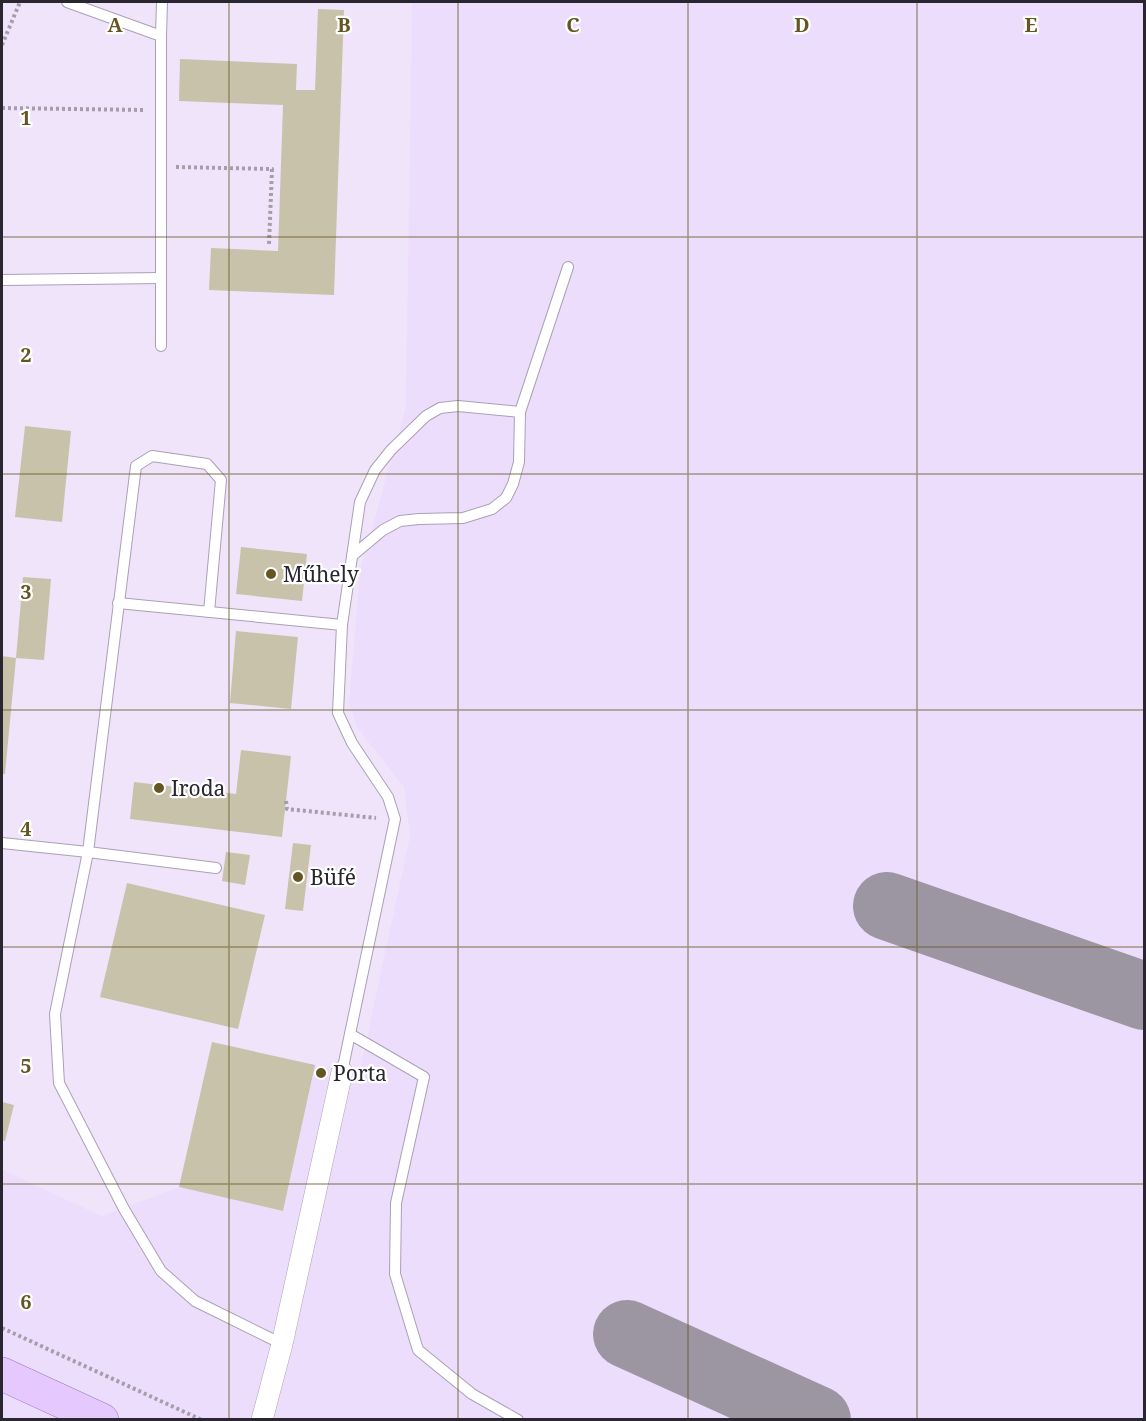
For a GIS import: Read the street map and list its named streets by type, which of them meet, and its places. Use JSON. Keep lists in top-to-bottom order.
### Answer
{
  "places": [
    "Műhely",
    "Iroda",
    "Büfé",
    "Porta"
  ],
  "grid": {
    "columns": [
      "A",
      "B",
      "C",
      "D",
      "E"
    ],
    "rows": [
      "1",
      "2",
      "3",
      "4",
      "5",
      "6"
    ]
  }
}
